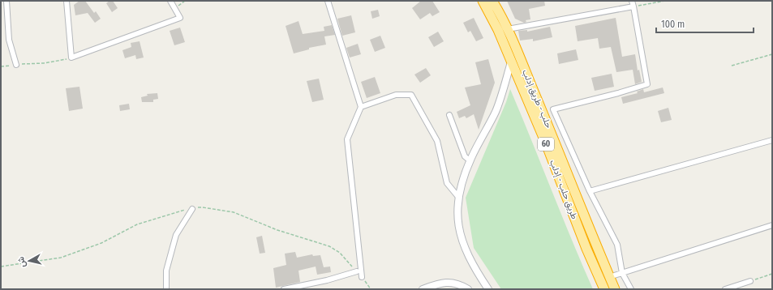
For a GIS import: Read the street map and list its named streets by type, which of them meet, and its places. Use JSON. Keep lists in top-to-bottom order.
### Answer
{
  "streets": {
    "highway": ["حلب - طريق إدلب", "60", "طريق حلب - إدلب"]
  },
  "scale_bar": "100 m",
  "north": "left"
}
